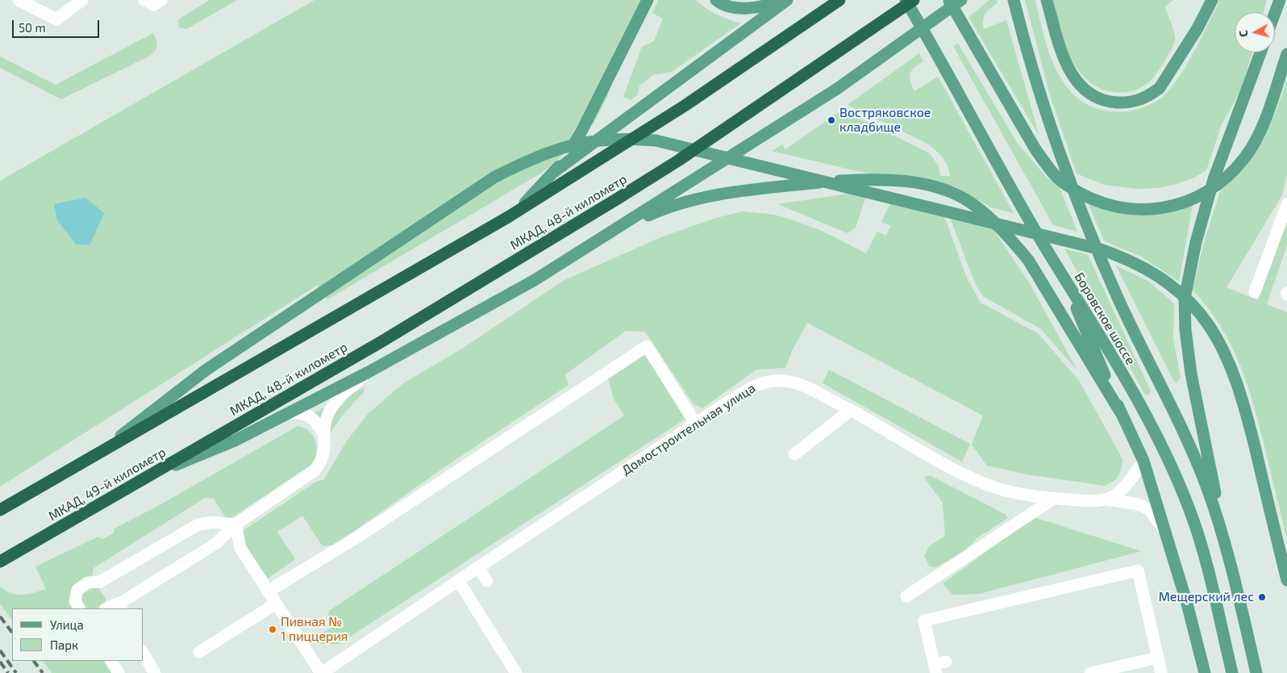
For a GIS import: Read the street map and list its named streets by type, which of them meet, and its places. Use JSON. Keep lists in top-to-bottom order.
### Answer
{
  "streets": {
    "highway": ["МКАД, 48-й километр", "МКАД, 49-й километр"],
    "main road": ["Боровское шоссе"],
    "street": ["Домостроительная улица"]
  },
  "crossings": [
    ["МКАД, 48-й километр", "МКАД, 49-й километр"]
  ],
  "places": ["Востряковское кладбище", "Мещерский лес", "Пивная № 1 пиццерия"],
  "legend": ["Улица", "Парк"],
  "scale_bar": "50 m",
  "north": "left"
}
